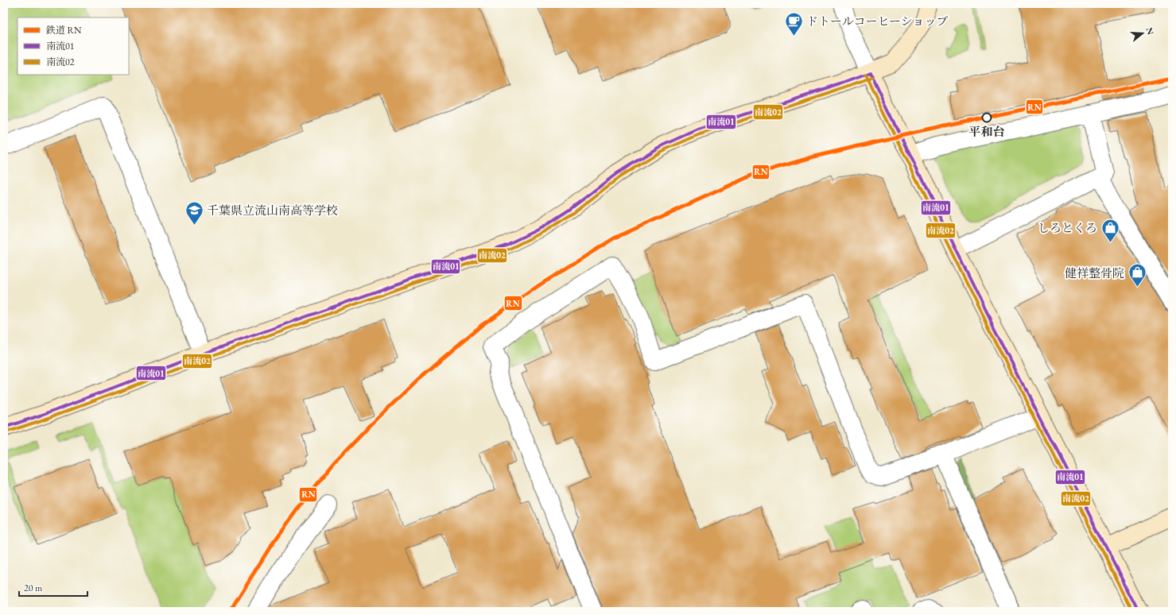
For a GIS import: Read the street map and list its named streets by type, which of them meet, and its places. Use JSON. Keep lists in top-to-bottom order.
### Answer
{
  "places": {
    "cafe": ["ドトールコーヒーショップ"],
    "other": ["平和台"],
    "school or university": ["千葉県立流山南高等学校"],
    "shop": ["しろとくろ", "健祥整骨院"]
  },
  "lines": ["transit line 南流01", "transit line 南流02", "rail line RN"],
  "legend": ["鉄道 RN", "南流01", "南流02"],
  "scale_bar": "20 m",
  "north": "right"
}
